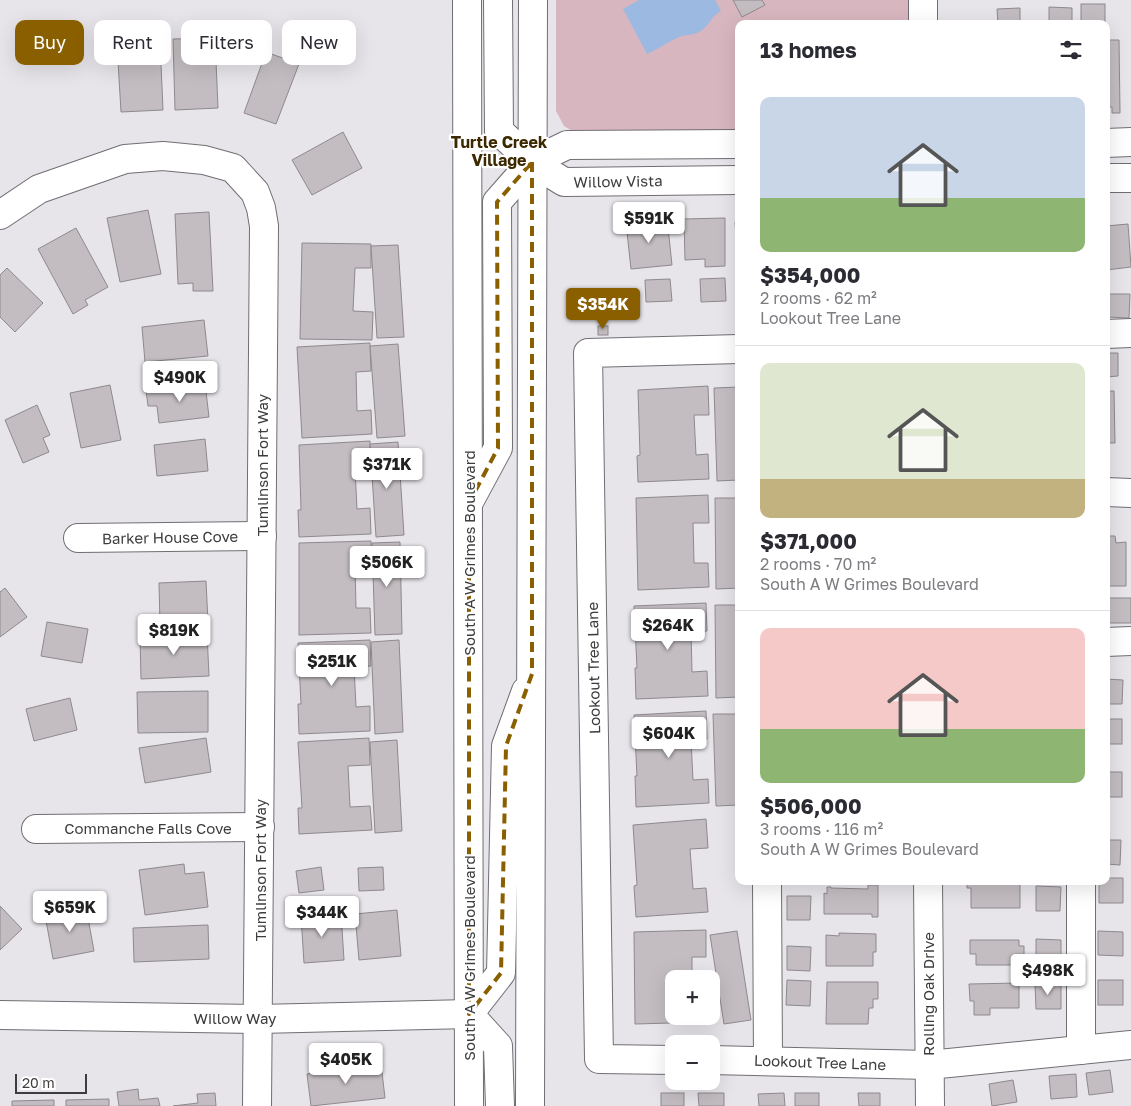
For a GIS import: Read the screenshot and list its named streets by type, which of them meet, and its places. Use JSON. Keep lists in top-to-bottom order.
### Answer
{
  "streets": {
    "street": [
      "Willow Vista",
      "Tumlinson Fort Way",
      "Barker House Cove",
      "South A W Grimes Boulevard",
      "Lookout Tree Lane",
      "Commanche Falls Cove",
      "Rolling Oak Drive",
      "Willow Way"
    ]
  },
  "crossings": [
    ["Tumlinson Fort Way", "Barker House Cove"],
    ["Tumlinson Fort Way", "Commanche Falls Cove"],
    ["Tumlinson Fort Way", "Willow Way"],
    ["South A W Grimes Boulevard", "Willow Way"],
    ["Lookout Tree Lane", "Rolling Oak Drive"]
  ],
  "districts": ["Turtle Creek Village"],
  "scale_bar": "20 m",
  "page": {
    "chip": [
      "Buy",
      "Rent",
      "Filters",
      "New"
    ],
    "heading": "13 homes",
    "list": [
      {
        "name": "$354,000",
        "note": "2 rooms · 62 m² · Lookout Tree Lane"
      },
      {
        "name": "$371,000",
        "note": "2 rooms · 70 m² · South A W Grimes Boulevard"
      },
      {
        "name": "$506,000",
        "note": "3 rooms · 116 m² · South A W Grimes Boulevard"
      }
    ],
    "price": [
      "$591K",
      "$354K",
      "$490K",
      "$371K",
      "$506K",
      "$264K",
      "$819K",
      "$251K",
      "$604K",
      "$659K",
      "$344K",
      "$498K",
      "$405K"
    ],
    "map_buttons": ["+", "−"],
    "scale": "20 m"
  }
}
